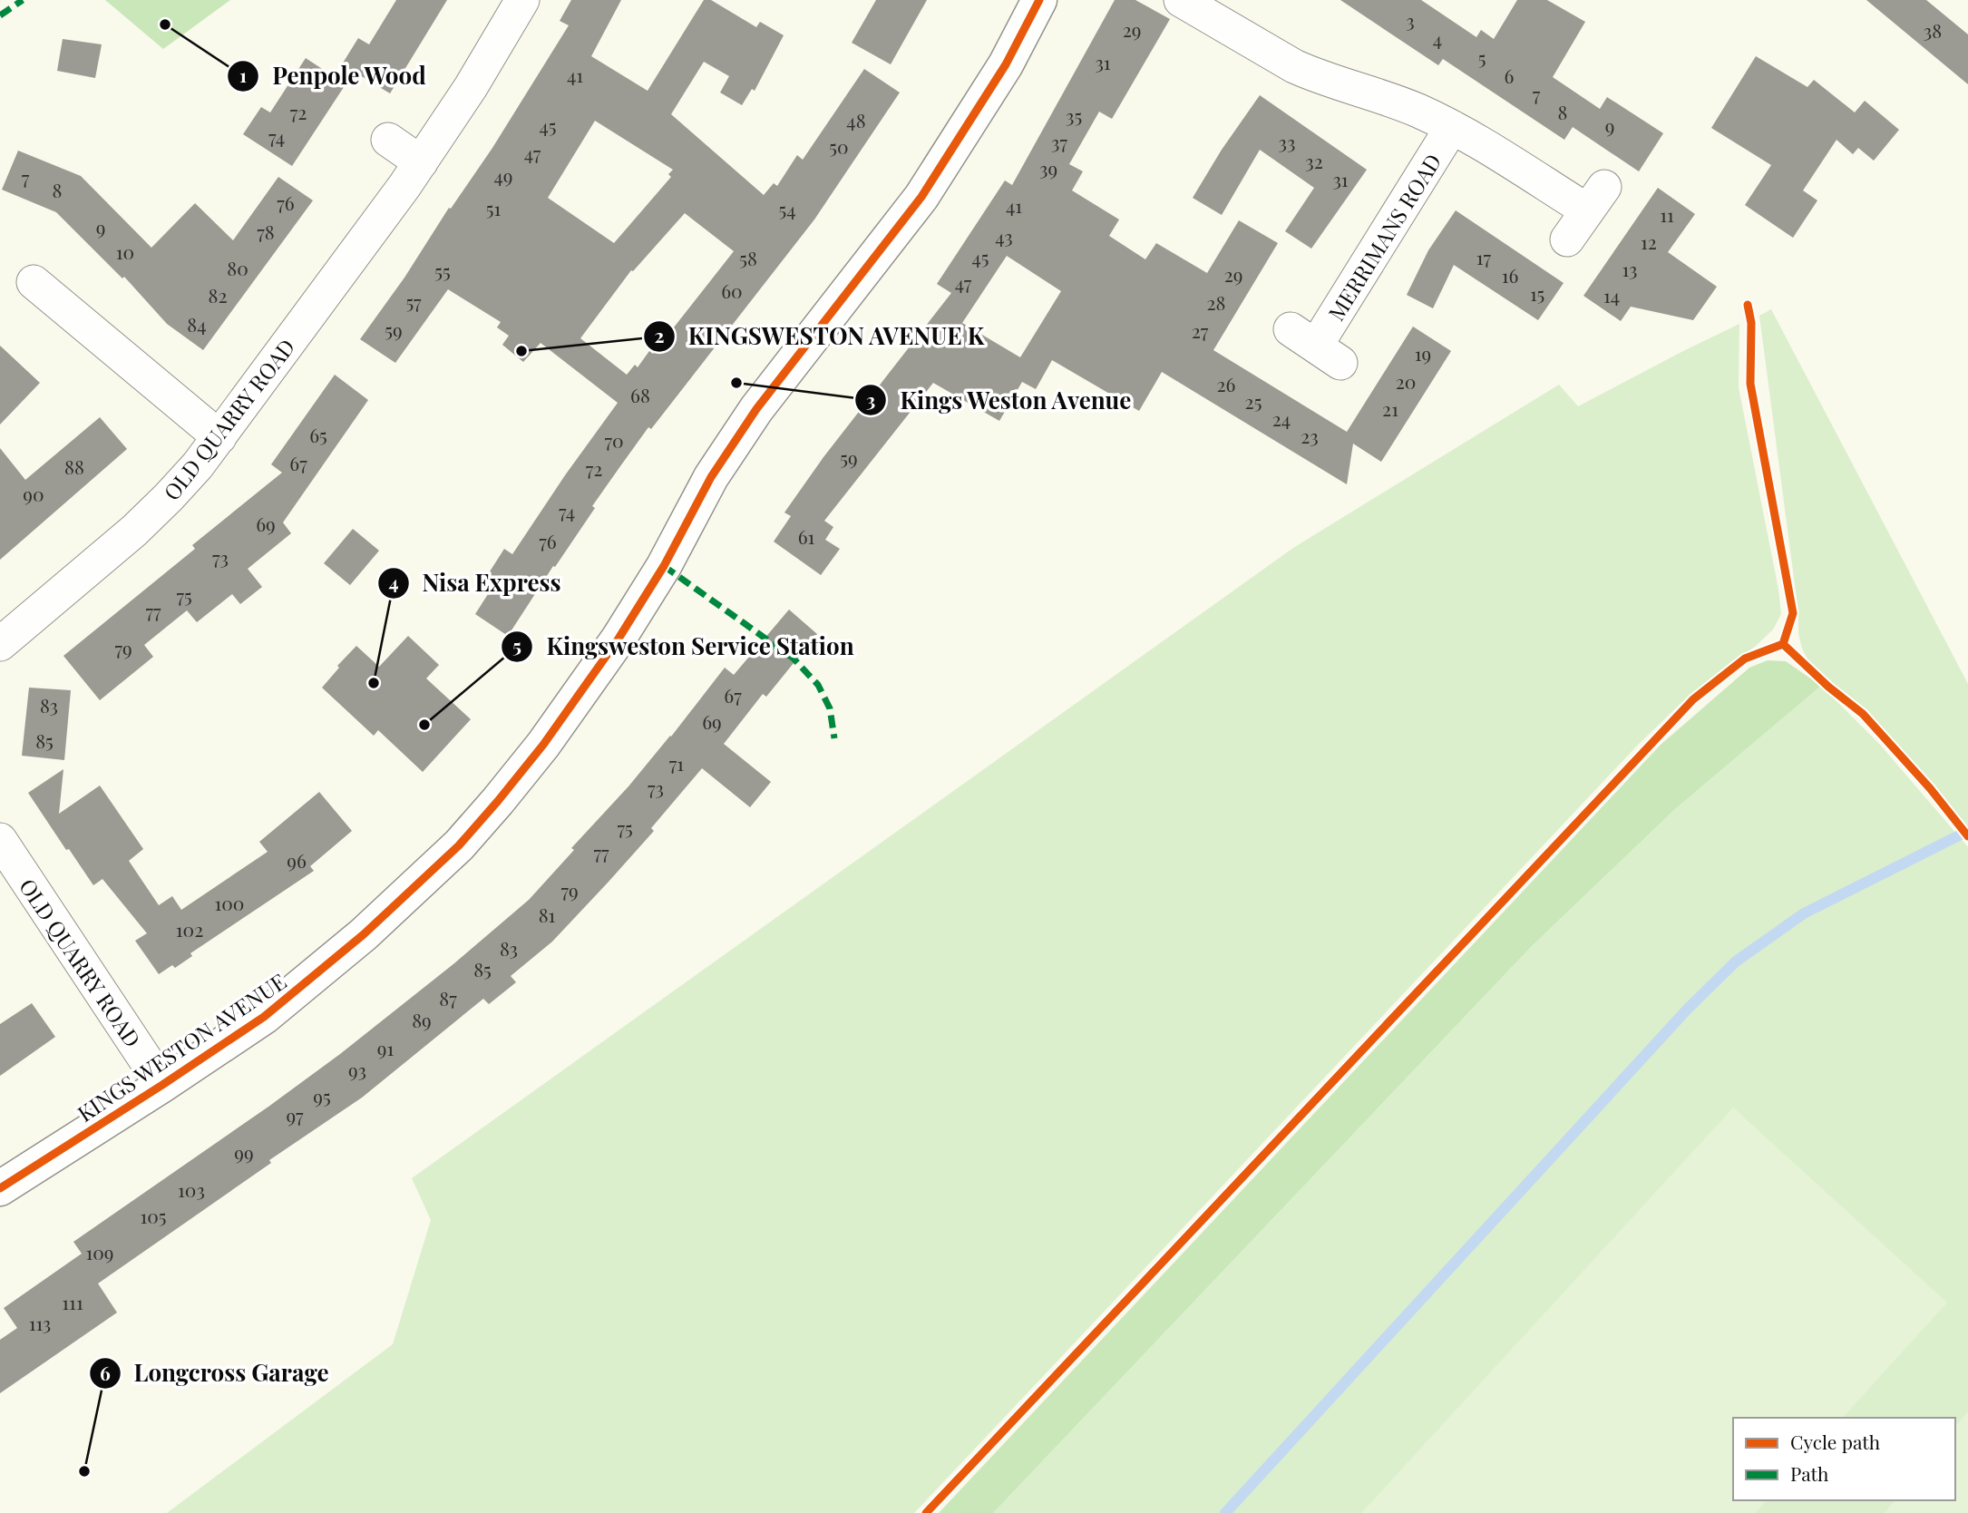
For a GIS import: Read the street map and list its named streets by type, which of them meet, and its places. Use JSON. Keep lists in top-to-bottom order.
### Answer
{
  "streets": {
    "street": ["MERRIMANS ROAD", "OLD QUARRY ROAD", "KINGS WESTON AVENUE"]
  },
  "crossings": [
    ["OLD QUARRY ROAD", "KINGS WESTON AVENUE"]
  ],
  "places": [
    "Penpole Wood",
    "KINGSWESTON AVENUE K",
    "Kings Weston Avenue",
    "Nisa Express",
    "Kingsweston Service Station",
    "Longcross Garage"
  ],
  "house_numbers": [
    "3",
    "29",
    "38",
    "4",
    "5",
    "31",
    "41",
    "6",
    "7",
    "72",
    "8",
    "35",
    "48",
    "45",
    "9",
    "74",
    "37",
    "33",
    "50",
    "47",
    "32",
    "39",
    "49",
    "7",
    "31",
    "8",
    "76",
    "41",
    "51",
    "54",
    "11",
    "9",
    "78",
    "43",
    "12",
    "10",
    "45",
    "17",
    "58",
    "80",
    "13",
    "55",
    "29",
    "16",
    "47",
    "60",
    "15",
    "82",
    "14",
    "57",
    "28",
    "84",
    "59",
    "27",
    "19",
    "20",
    "26",
    "68",
    "25",
    "21",
    "24",
    "65",
    "23",
    "70",
    "59",
    "67",
    "88",
    "72",
    "90",
    "74",
    "69",
    "61",
    "76",
    "73",
    "75",
    "77",
    "79",
    "67",
    "83",
    "69",
    "85",
    "71",
    "73",
    "75",
    "77",
    "96",
    "79",
    "100",
    "81",
    "102",
    "83",
    "85",
    "87",
    "89",
    "91",
    "93",
    "95",
    "97",
    "99",
    "103",
    "105",
    "109",
    "111",
    "113"
  ],
  "legend": ["Cycle path", "Path"]
}
